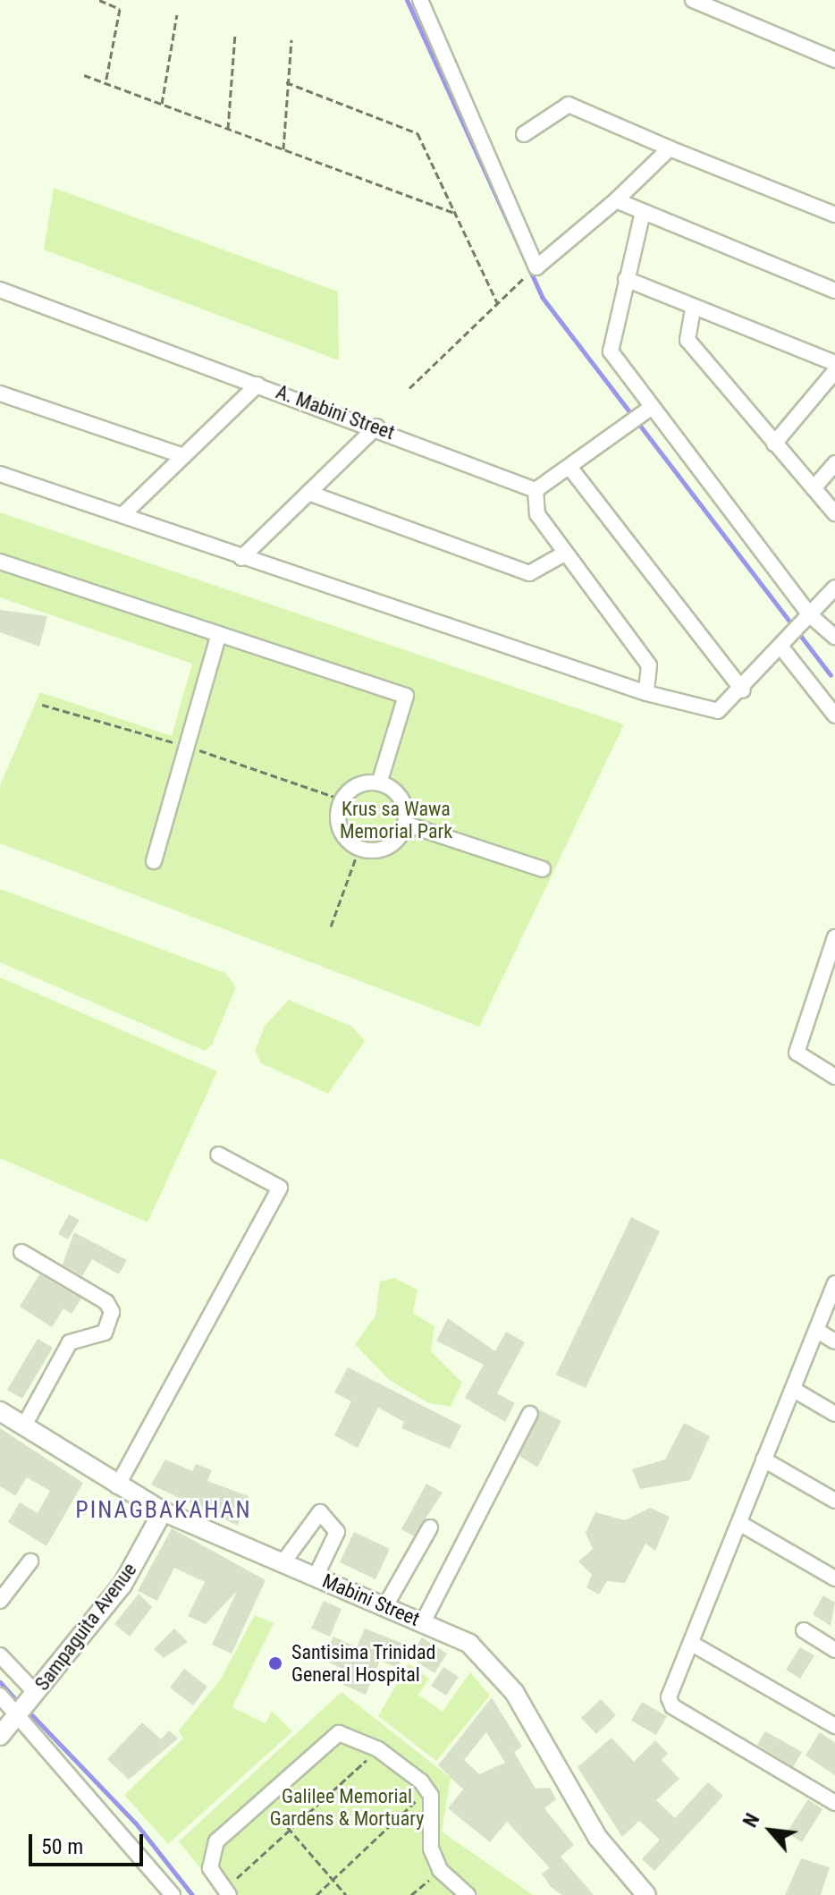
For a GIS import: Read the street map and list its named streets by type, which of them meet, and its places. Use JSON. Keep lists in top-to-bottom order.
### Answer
{
  "streets": {
    "main road": ["Mabini Street", "Sampaguita Avenue"],
    "street": ["A. Mabini Street"]
  },
  "crossings": [
    ["Mabini Street", "Sampaguita Avenue"]
  ],
  "districts": ["PINAGBAKAHAN"],
  "parks": ["Krus sa Wawa Memorial Park", "Galilee Memorial Gardens & Mortuary"],
  "places": ["Santisima Trinidad General Hospital"],
  "scale_bar": "50 m",
  "north": "top left"
}
